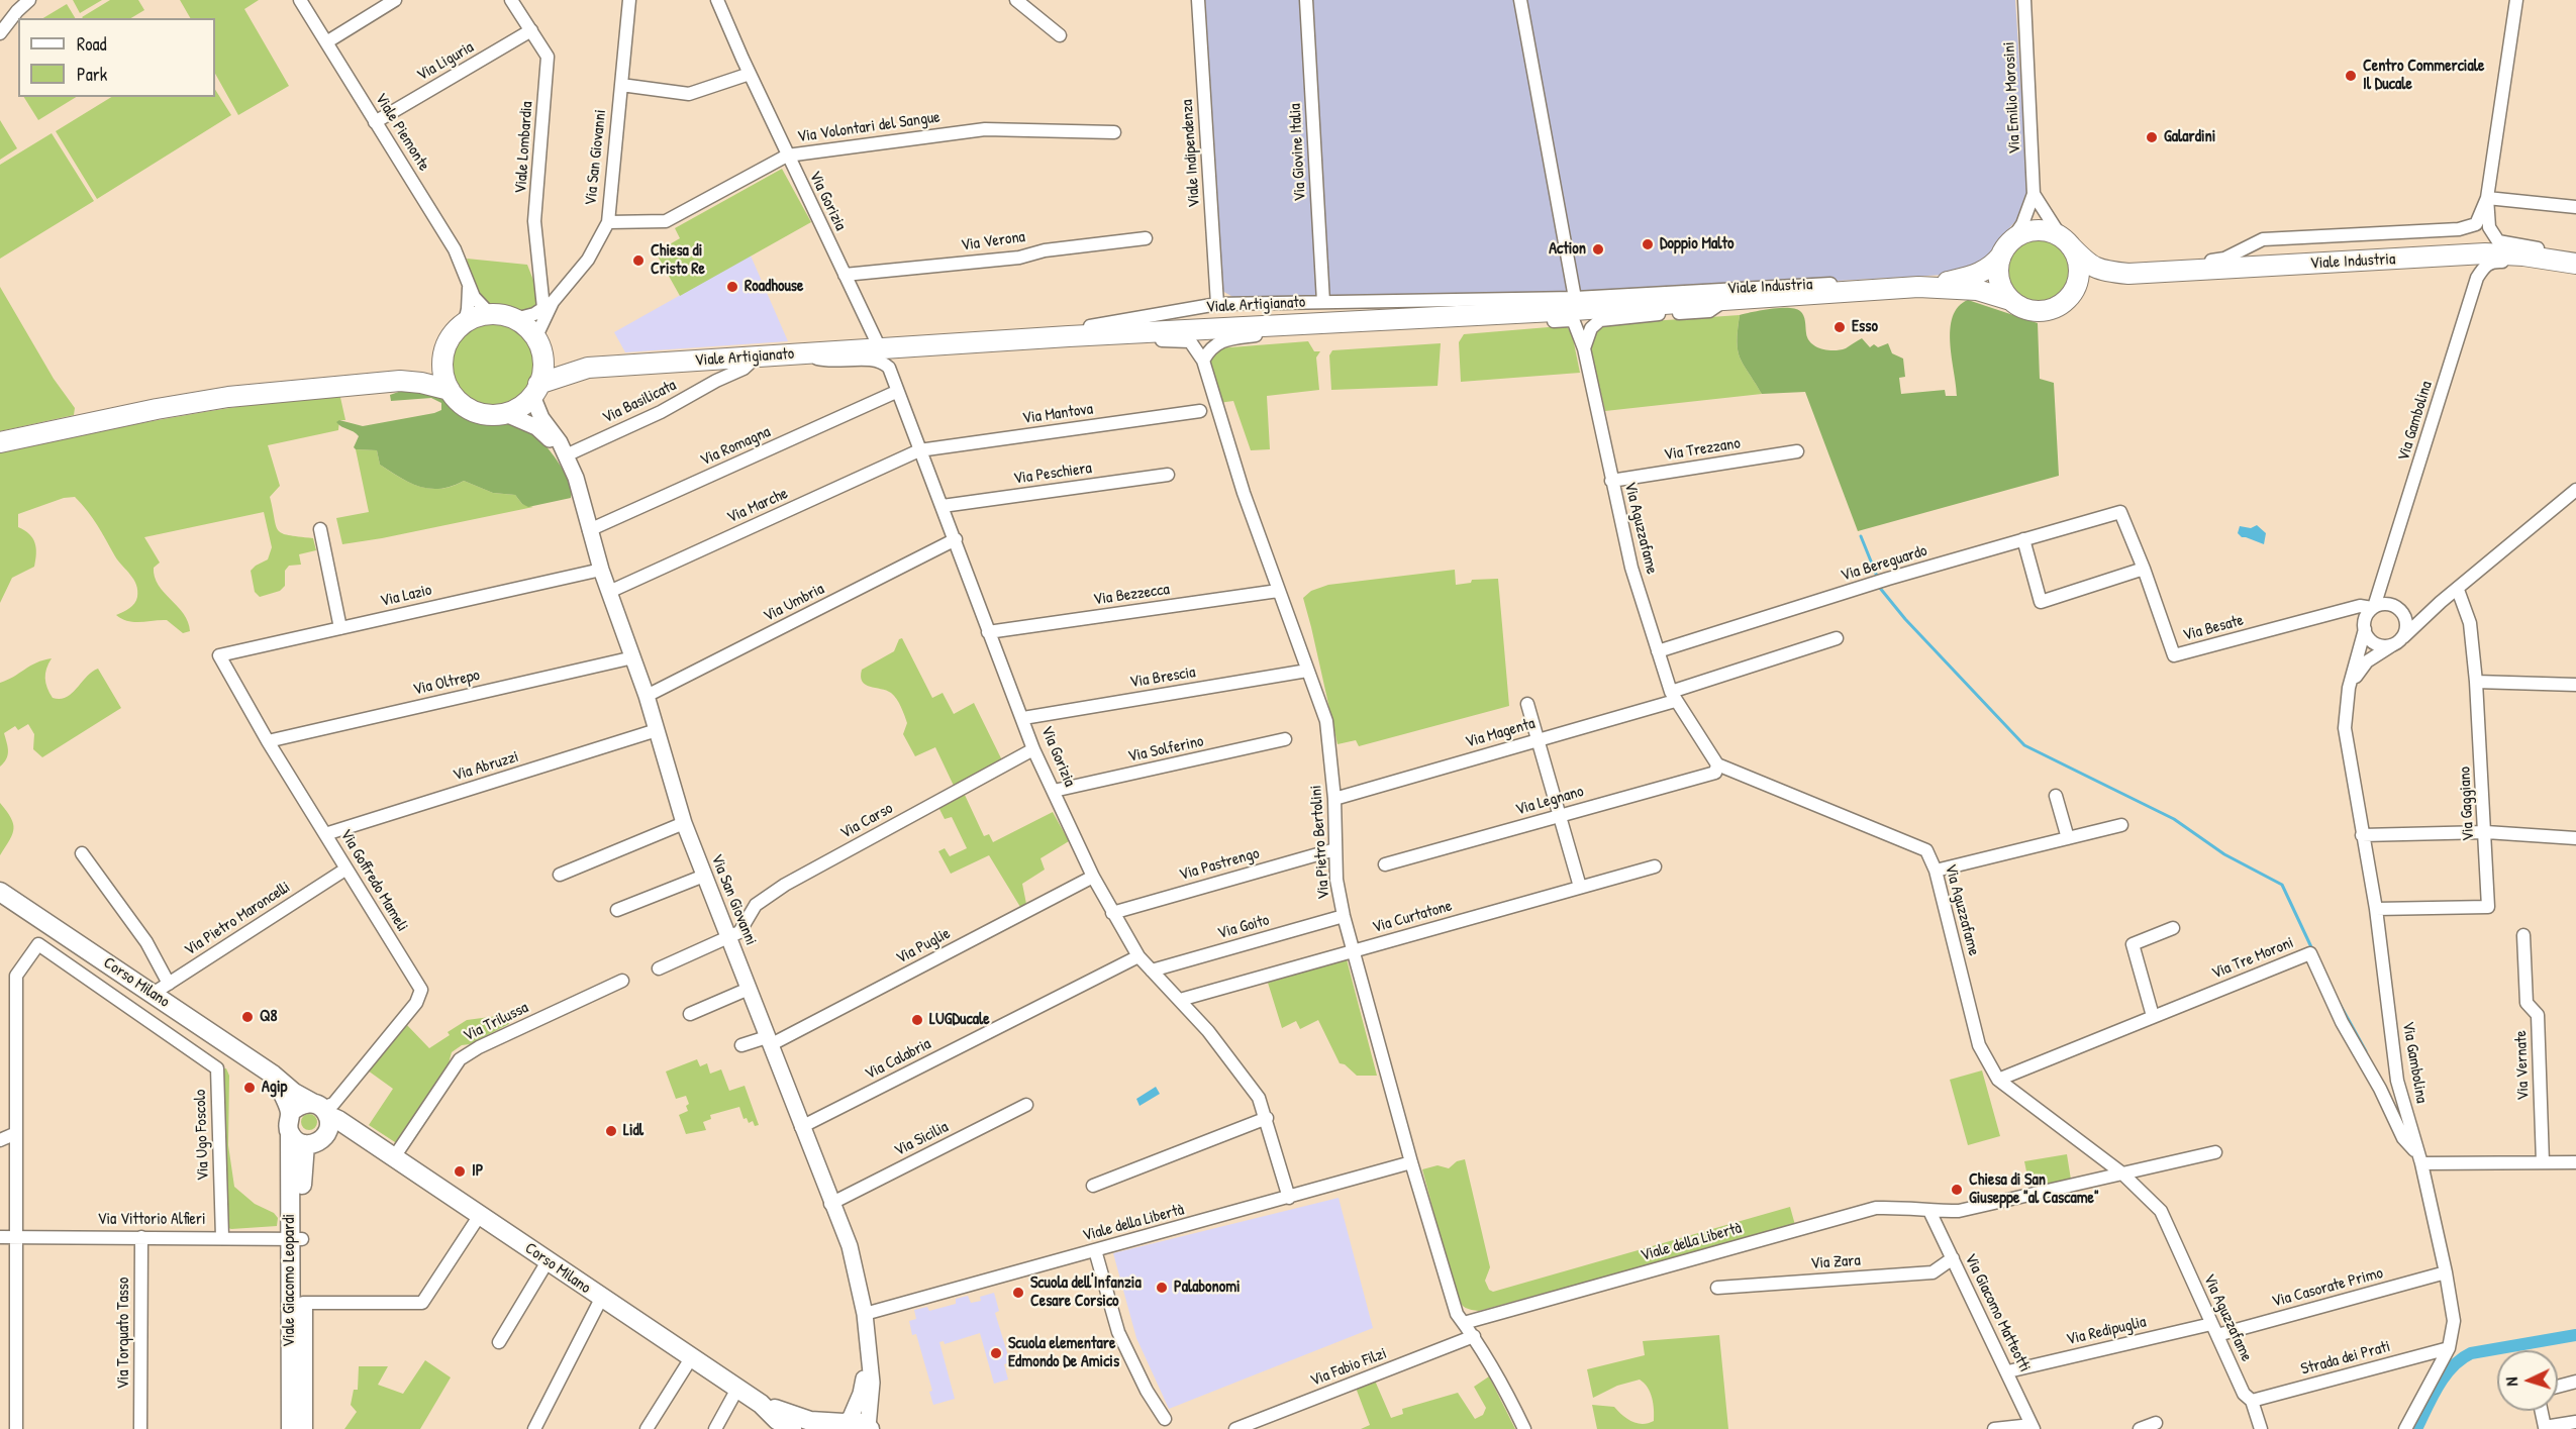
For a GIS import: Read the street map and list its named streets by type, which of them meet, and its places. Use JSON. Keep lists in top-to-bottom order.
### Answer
{
  "streets": {
    "main road": [
      "Viale Industria",
      "Viale Artigianato",
      "Corso Milano",
      "Viale Giacomo Leopardi"
    ],
    "street": [
      "Via Liguria",
      "Via Emilio Morosini",
      "Via Volontari del Sangue",
      "Viale Piemonte",
      "Viale Lombardia",
      "Via Giovine Italia",
      "Viale Indipendenza",
      "Via San Giovanni",
      "Via Gorizia",
      "Via Verona",
      "Via Basilicata",
      "Via Mantova",
      "Via Gambolina",
      "Via Romagna",
      "Via Trezzano",
      "Via Peschiera",
      "Via Marche",
      "Via Aguzzafame",
      "Via Bereguardo",
      "Via Bezzecca",
      "Via Lazio",
      "Via Umbria",
      "Via Besate",
      "Via Brescia",
      "Via Oltrepo",
      "Via Magenta",
      "Via Solferino",
      "Via Abruzzi",
      "Via Legnano",
      "Via Gaggiano",
      "Via Carso",
      "Via Pietro Bertolini",
      "Via Pastrengo",
      "Via Goffredo Mameli",
      "Via Curtatone",
      "Via Pietro Maroncelli",
      "Via Goito",
      "Via Puglie",
      "Via Tre Moroni",
      "Via Trilussa",
      "Via Calabria",
      "Via Vernate",
      "Via Ugo Foscolo",
      "Via Sicilia",
      "Via Vittorio Alfieri",
      "Viale della Libertà",
      "Via Zara",
      "Via Casorate Primo",
      "Via Giacomo Matteotti",
      "Via Redipuglia",
      "Via Torquato Tasso",
      "Strada dei Prati",
      "Via Fabio Filzi"
    ]
  },
  "crossings": [
    ["Via Liguria", "Viale Piemonte"],
    ["Via Liguria", "Viale Lombardia"],
    ["Via Emilio Morosini", "Viale Industria"],
    ["Via Volontari del Sangue", "Via San Giovanni"],
    ["Via Volontari del Sangue", "Via Gorizia"],
    ["Viale Piemonte", "Via San Giovanni"],
    ["Viale Piemonte", "Viale Artigianato"],
    ["Viale Lombardia", "Via San Giovanni"],
    ["Via Giovine Italia", "Viale Artigianato"],
    ["Viale Indipendenza", "Viale Artigianato"],
    ["Via San Giovanni", "Viale Artigianato"],
    ["Via San Giovanni", "Via Basilicata"],
    ["Via San Giovanni", "Via Romagna"],
    ["Via San Giovanni", "Via Marche"],
    ["Via San Giovanni", "Via Lazio"],
    ["Via San Giovanni", "Via Umbria"],
    ["Via San Giovanni", "Via Oltrepo"],
    ["Via San Giovanni", "Via Abruzzi"],
    ["Via San Giovanni", "Via Carso"],
    ["Via San Giovanni", "Via Puglie"],
    ["Via San Giovanni", "Corso Milano"],
    ["Via San Giovanni", "Via Calabria"],
    ["Via San Giovanni", "Via Sicilia"],
    ["Via San Giovanni", "Viale della Libertà"],
    ["Via Gorizia", "Via Verona"],
    ["Via Gorizia", "Viale Artigianato"],
    ["Via Gorizia", "Via Mantova"],
    ["Via Gorizia", "Via Romagna"],
    ["Via Gorizia", "Via Peschiera"],
    ["Via Gorizia", "Via Marche"],
    ["Via Gorizia", "Via Bezzecca"],
    ["Via Gorizia", "Via Umbria"],
    ["Via Gorizia", "Via Brescia"],
    ["Via Gorizia", "Via Solferino"],
    ["Via Gorizia", "Via Carso"],
    ["Via Gorizia", "Via Pastrengo"],
    ["Via Gorizia", "Via Curtatone"],
    ["Via Gorizia", "Via Goito"],
    ["Via Gorizia", "Via Puglie"],
    ["Via Gorizia", "Via Calabria"],
    ["Via Gorizia", "Viale della Libertà"],
    ["Viale Industria", "Viale Artigianato"],
    ["Viale Artigianato", "Via Basilicata"],
    ["Viale Artigianato", "Via Aguzzafame"],
    ["Via Mantova", "Via Marche"],
    ["Via Gambolina", "Via Besate"],
    ["Via Gambolina", "Via Gaggiano"],
    ["Via Gambolina", "Via Tre Moroni"],
    ["Via Gambolina", "Via Casorate Primo"],
    ["Via Gambolina", "Strada dei Prati"],
    ["Via Trezzano", "Via Aguzzafame"],
    ["Via Aguzzafame", "Via Bereguardo"],
    ["Via Aguzzafame", "Via Magenta"],
    ["Via Aguzzafame", "Via Legnano"],
    ["Via Aguzzafame", "Via Tre Moroni"],
    ["Via Aguzzafame", "Viale della Libertà"],
    ["Via Aguzzafame", "Via Casorate Primo"],
    ["Via Aguzzafame", "Via Redipuglia"],
    ["Via Aguzzafame", "Strada dei Prati"],
    ["Via Bereguardo", "Via Besate"],
    ["Via Bezzecca", "Via Pietro Bertolini"],
    ["Via Lazio", "Via Goffredo Mameli"],
    ["Via Brescia", "Via Pietro Bertolini"],
    ["Via Oltrepo", "Via Goffredo Mameli"],
    ["Via Magenta", "Via Pietro Bertolini"],
    ["Via Abruzzi", "Via Goffredo Mameli"],
    ["Via Pietro Bertolini", "Via Pastrengo"],
    ["Via Pietro Bertolini", "Via Curtatone"],
    ["Via Pietro Bertolini", "Via Goito"],
    ["Via Pietro Bertolini", "Viale della Libertà"],
    ["Via Pietro Bertolini", "Via Fabio Filzi"],
    ["Via Goffredo Mameli", "Corso Milano"],
    ["Via Goffredo Mameli", "Viale Giacomo Leopardi"],
    ["Via Pietro Maroncelli", "Corso Milano"],
    ["Corso Milano", "Via Trilussa"],
    ["Corso Milano", "Viale Giacomo Leopardi"],
    ["Via Ugo Foscolo", "Via Vittorio Alfieri"],
    ["Via Vittorio Alfieri", "Viale Giacomo Leopardi"],
    ["Via Vittorio Alfieri", "Via Torquato Tasso"],
    ["Viale della Libertà", "Via Giacomo Matteotti"],
    ["Via Zara", "Via Giacomo Matteotti"],
    ["Via Casorate Primo", "Via Redipuglia"],
    ["Via Giacomo Matteotti", "Via Redipuglia"]
  ],
  "places": [
    "Centro Commerciale Il Ducale",
    "Galardini",
    "Doppio Malto",
    "Action",
    "Chiesa di Cristo Re",
    "Roadhouse",
    "Esso",
    "Q8",
    "LUGDucale",
    "Agip",
    "Lidl",
    "IP",
    "Chiesa di San Giuseppe \"al Cascame\"",
    "Palabonomi",
    "Scuola dell'Infanzia Cesare Corsico",
    "Scuola elementare Edmondo De Amicis"
  ],
  "legend": ["Road", "Park"],
  "north": "left"
}
